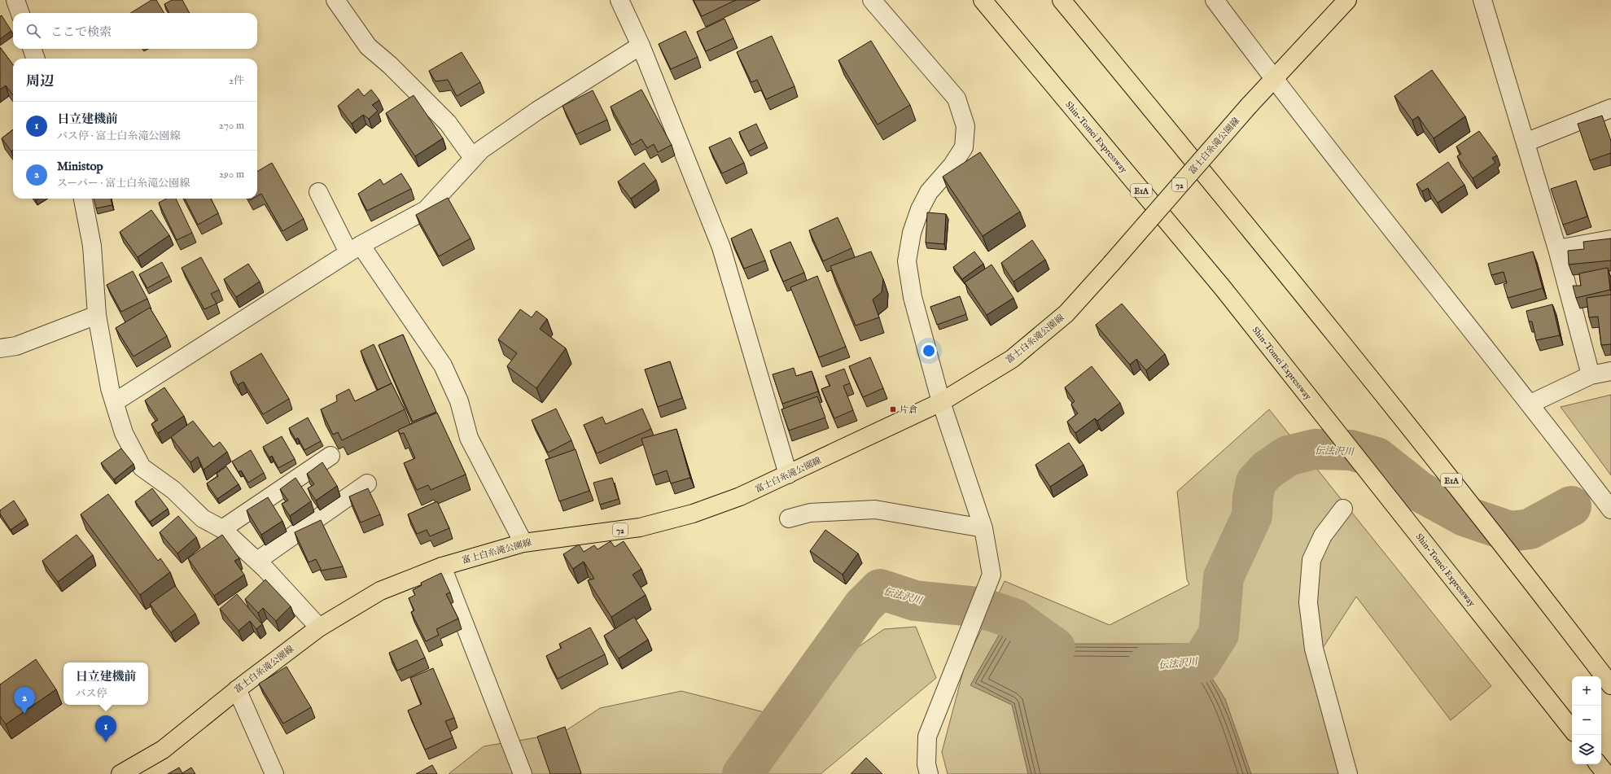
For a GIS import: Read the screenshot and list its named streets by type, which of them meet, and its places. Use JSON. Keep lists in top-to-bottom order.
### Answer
{
  "streets": {
    "main road": [
      "Shin-Tomei Expressway",
      "富士白糸滝公園線",
      "72",
      "E1A"
    ]
  },
  "water": ["伝法沢川"],
  "places": {
    "transit": ["片倉"]
  },
  "page": {
    "search": "ここで検索",
    "heading": ["周辺", "2件"],
    "list": [
      {
        "mark": "1",
        "name": "日立建機前",
        "note": "バス停 · 富士白糸滝公園線",
        "value": "270 m"
      },
      {
        "mark": "2",
        "name": "Ministop",
        "note": "スーパー · 富士白糸滝公園線",
        "value": "290 m"
      }
    ],
    "popup": ["日立建機前", "バス停"],
    "map_buttons": ["+", "−"],
    "pins": ["2", "1"]
  }
}
